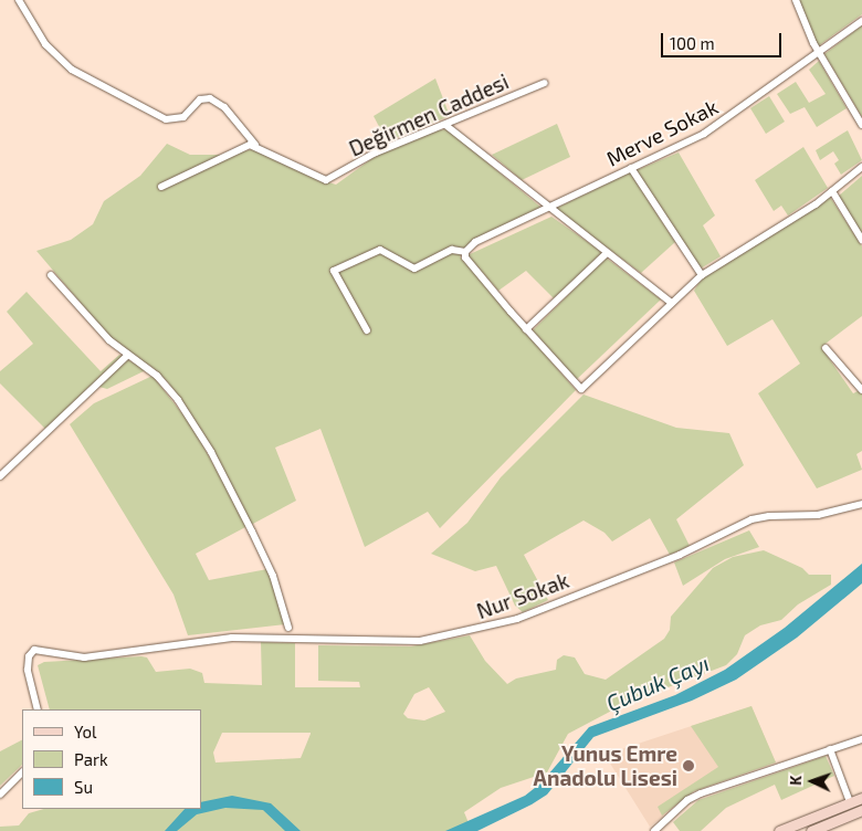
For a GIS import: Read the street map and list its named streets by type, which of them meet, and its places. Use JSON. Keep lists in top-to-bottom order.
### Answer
{
  "streets": {
    "street": ["Değirmen Caddesi", "Merve Sokak", "Nur Sokak"]
  },
  "water": ["Çubuk Çayı"],
  "places": ["Yunus Emre Anadolu Lisesi"],
  "legend": ["Yol", "Park", "Su"],
  "scale_bar": "100 m",
  "north": "left"
}
